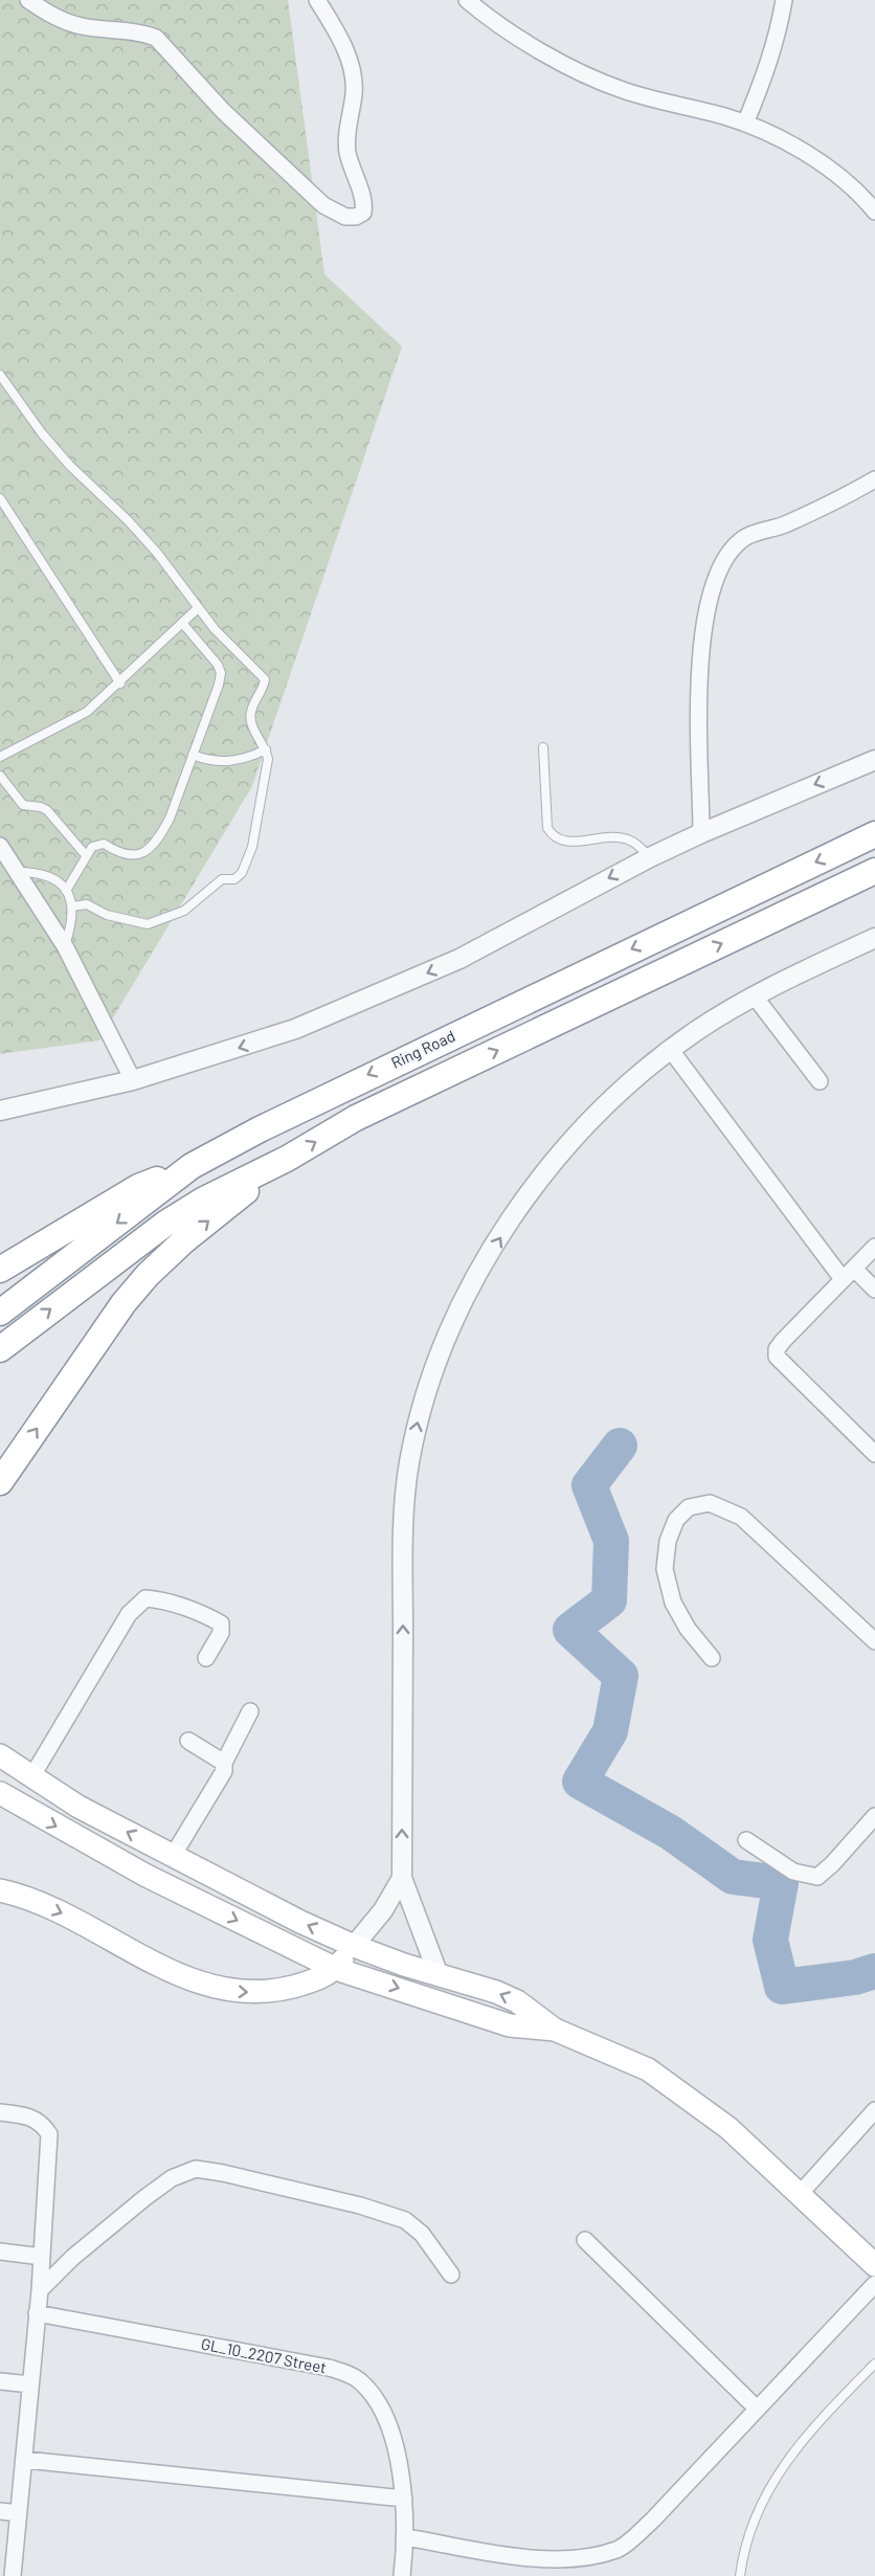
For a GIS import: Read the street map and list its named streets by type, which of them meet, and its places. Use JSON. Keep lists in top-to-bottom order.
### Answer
{
  "streets": {
    "highway": ["Ring Road"],
    "street": ["GL_10_2207 Street"]
  }
}
